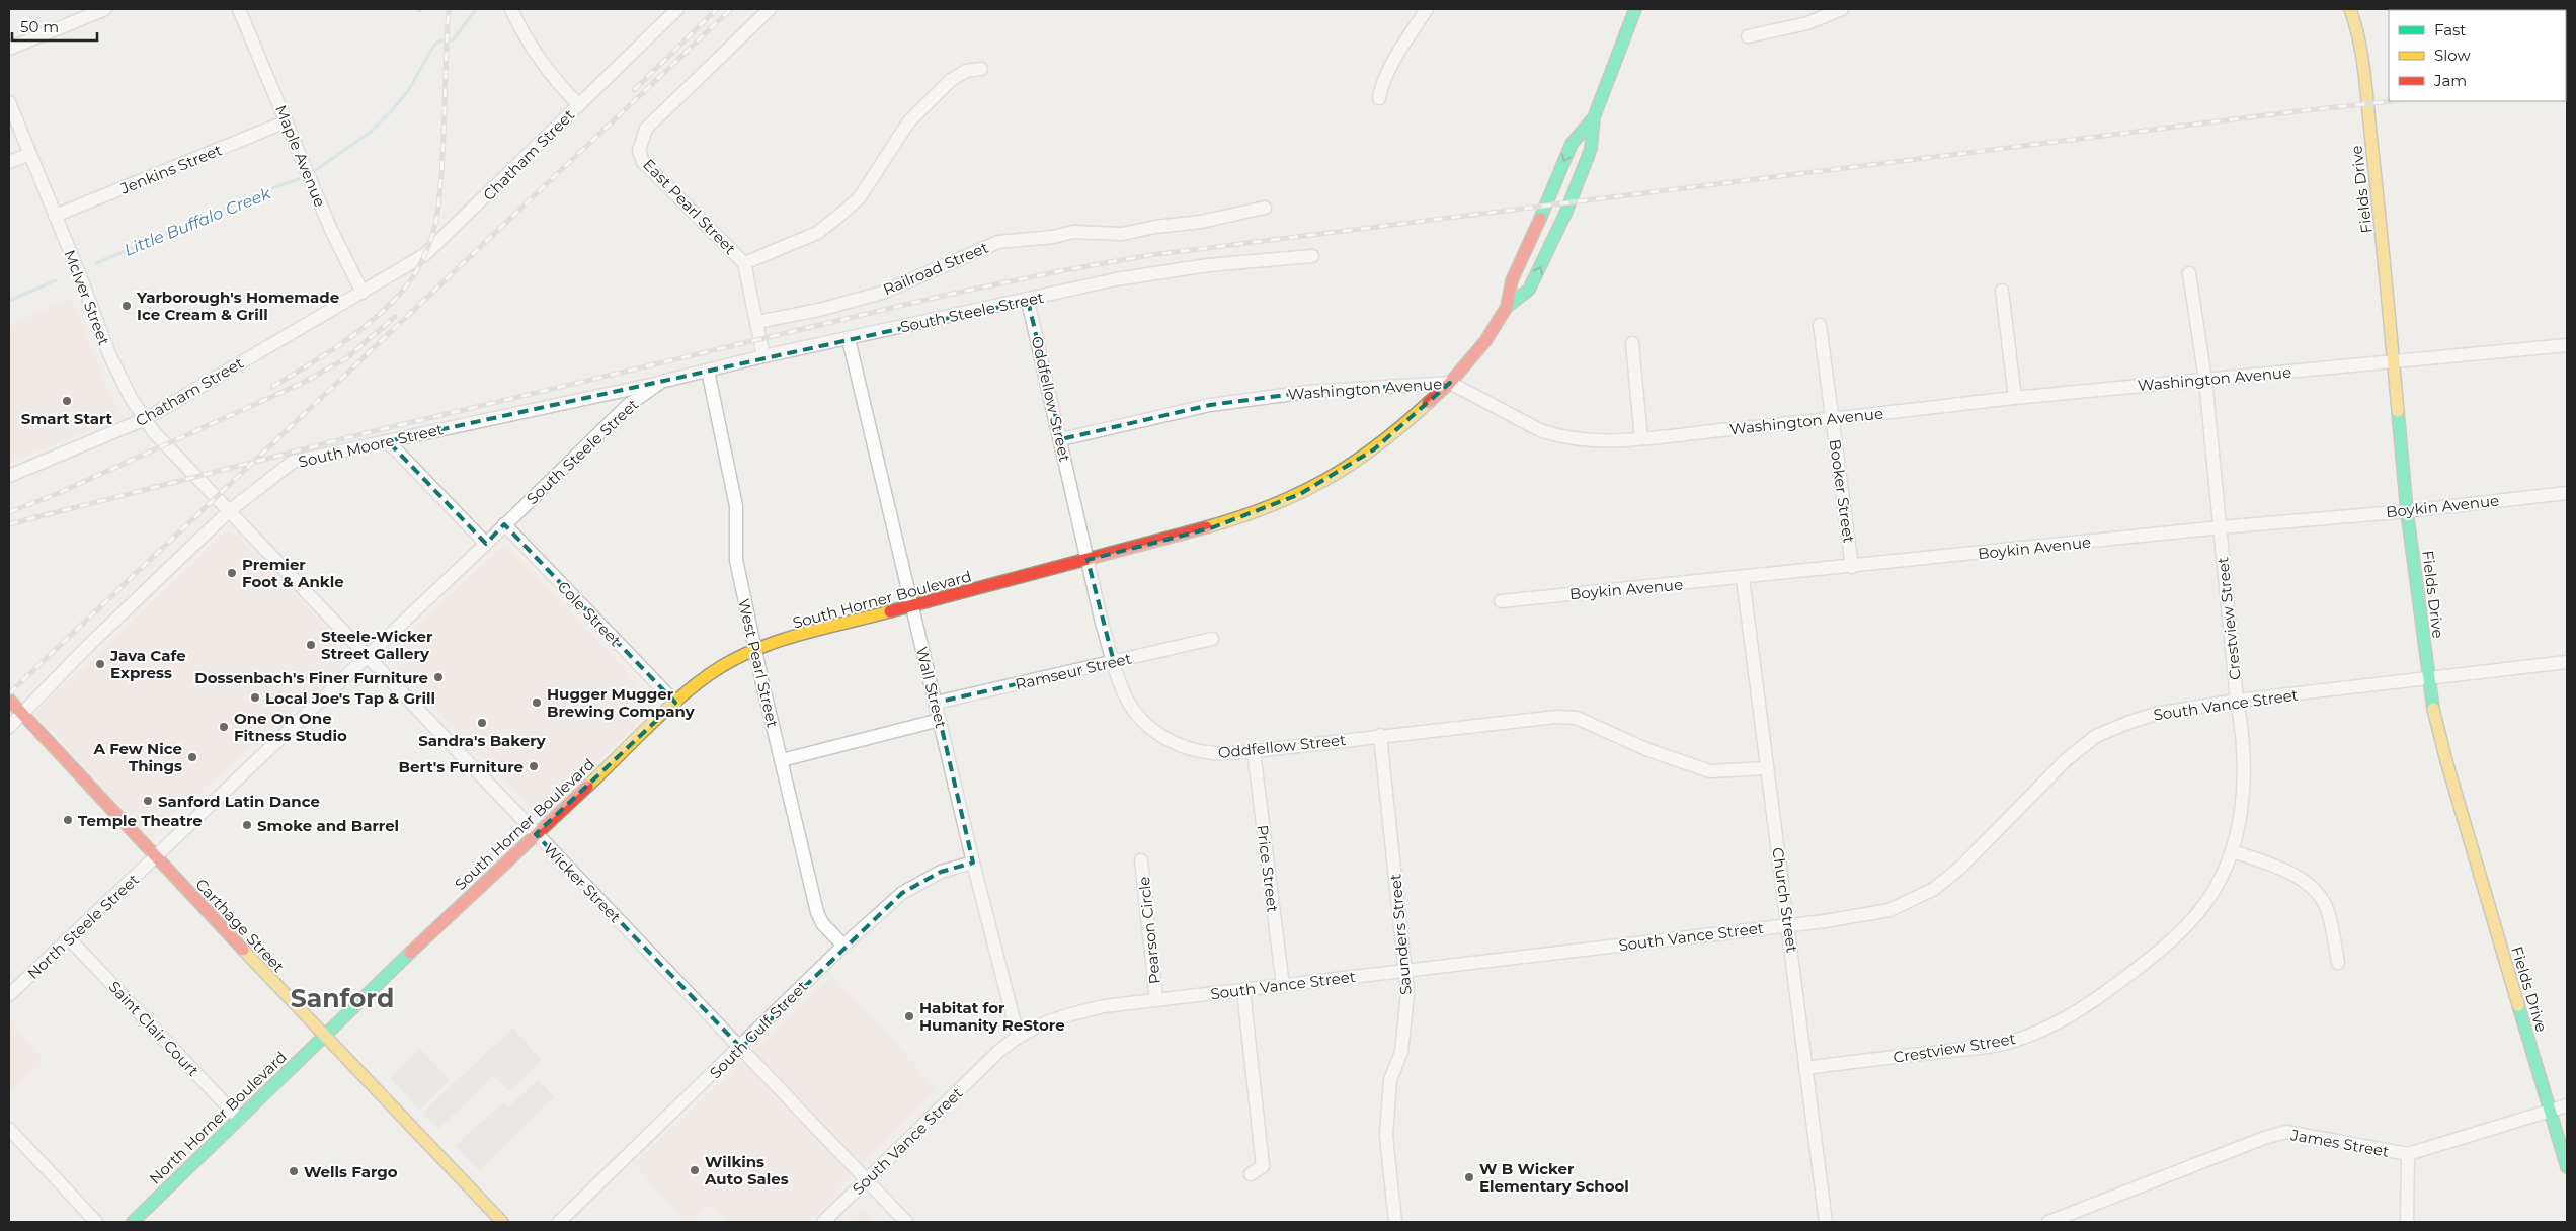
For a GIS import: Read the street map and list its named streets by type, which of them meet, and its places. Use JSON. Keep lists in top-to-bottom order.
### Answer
{
  "streets": {
    "main road": [
      "Fields Drive",
      "South Horner Boulevard",
      "Carthage Street",
      "North Horner Boulevard"
    ],
    "street": [
      "Chatham Street",
      "Maple Avenue",
      "Jenkins Street",
      "East Pearl Street",
      "Railroad Street",
      "McIver Street",
      "South Steele Street",
      "Washington Avenue",
      "Oddfellow Street",
      "South Moore Street",
      "Booker Street",
      "Boykin Avenue",
      "Cole Street",
      "Crestview Street",
      "West Pearl Street",
      "Ramseur Street",
      "Wall Street",
      "South Vance Street",
      "Price Street",
      "Wicker Street",
      "Church Street",
      "North Steele Street",
      "Pearson Circle",
      "Saunders Street",
      "Saint Clair Court",
      "South Gulf Street",
      "James Street"
    ]
  },
  "crossings": [
    ["Chatham Street", "Maple Avenue"],
    ["Chatham Street", "McIver Street"],
    ["Maple Avenue", "Jenkins Street"],
    ["Jenkins Street", "McIver Street"],
    ["Fields Drive", "Washington Avenue"],
    ["Fields Drive", "Boykin Avenue"],
    ["Fields Drive", "South Vance Street"],
    ["Fields Drive", "James Street"],
    ["East Pearl Street", "Railroad Street"],
    ["East Pearl Street", "South Steele Street"],
    ["McIver Street", "Wicker Street"],
    ["South Steele Street", "Oddfellow Street"],
    ["South Steele Street", "South Moore Street"],
    ["South Steele Street", "Cole Street"],
    ["South Steele Street", "West Pearl Street"],
    ["South Steele Street", "Wall Street"],
    ["South Steele Street", "Wicker Street"],
    ["South Steele Street", "Carthage Street"],
    ["South Steele Street", "North Steele Street"],
    ["Washington Avenue", "Oddfellow Street"],
    ["Washington Avenue", "Booker Street"],
    ["Washington Avenue", "South Horner Boulevard"],
    ["Washington Avenue", "Crestview Street"],
    ["Oddfellow Street", "South Horner Boulevard"],
    ["Oddfellow Street", "Ramseur Street"],
    ["Oddfellow Street", "Price Street"],
    ["Oddfellow Street", "Church Street"],
    ["Oddfellow Street", "Saunders Street"],
    ["South Moore Street", "Wicker Street"],
    ["South Moore Street", "Carthage Street"],
    ["Booker Street", "Boykin Avenue"],
    ["Boykin Avenue", "Crestview Street"],
    ["Boykin Avenue", "Church Street"],
    ["South Horner Boulevard", "Cole Street"],
    ["South Horner Boulevard", "West Pearl Street"],
    ["South Horner Boulevard", "Wall Street"],
    ["South Horner Boulevard", "Wicker Street"],
    ["South Horner Boulevard", "Carthage Street"],
    ["South Horner Boulevard", "North Horner Boulevard"],
    ["Crestview Street", "South Vance Street"],
    ["Crestview Street", "Church Street"],
    ["West Pearl Street", "South Gulf Street"],
    ["Ramseur Street", "Wall Street"],
    ["Wall Street", "South Vance Street"],
    ["Wall Street", "South Gulf Street"],
    ["South Vance Street", "Price Street"],
    ["South Vance Street", "Wicker Street"],
    ["South Vance Street", "Church Street"],
    ["South Vance Street", "Pearson Circle"],
    ["South Vance Street", "Saunders Street"],
    ["Wicker Street", "South Gulf Street"],
    ["Carthage Street", "North Steele Street"],
    ["Carthage Street", "North Horner Boulevard"],
    ["North Steele Street", "Saint Clair Court"],
    ["Saint Clair Court", "North Horner Boulevard"]
  ],
  "districts": ["Sanford"],
  "water": ["Little Buffalo Creek"],
  "places": [
    "Yarborough's Homemade Ice Cream & Grill",
    "Smart Start",
    "Premier Foot & Ankle",
    "Steele-Wicker Street Gallery",
    "Java Cafe Express",
    "Dossenbach's Finer Furniture",
    "Local Joe's Tap & Grill",
    "Hugger Mugger Brewing Company",
    "Sandra's Bakery",
    "One On One Fitness Studio",
    "A Few Nice Things",
    "Bert's Furniture",
    "Sanford Latin Dance",
    "Temple Theatre",
    "Smoke and Barrel",
    "Habitat for Humanity ReStore",
    "Wilkins Auto Sales",
    "Wells Fargo",
    "W B Wicker Elementary School"
  ],
  "legend": ["Fast", "Slow", "Jam"],
  "scale_bar": "50 m"
}
